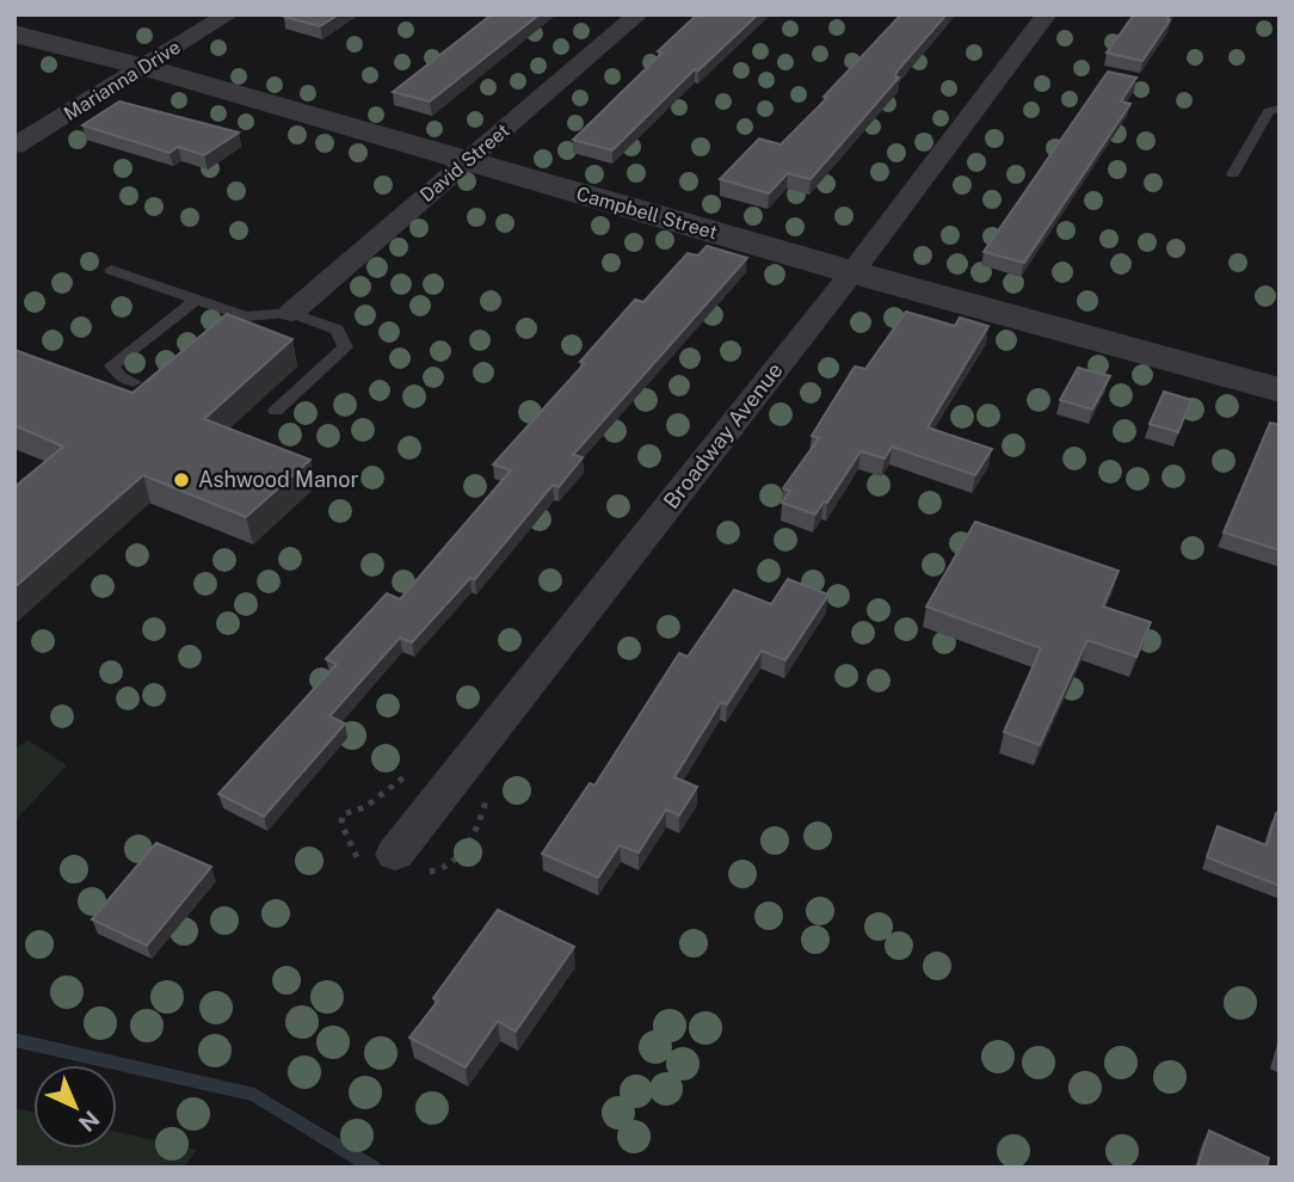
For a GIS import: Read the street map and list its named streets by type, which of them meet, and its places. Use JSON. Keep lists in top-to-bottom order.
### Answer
{
  "streets": {
    "street": [
      "Marianna Drive",
      "David Street",
      "Campbell Street",
      "Broadway Avenue"
    ]
  },
  "crossings": [
    ["Marianna Drive", "Campbell Street"],
    ["David Street", "Campbell Street"],
    ["Campbell Street", "Broadway Avenue"]
  ],
  "places": ["Ashwood Manor"],
  "north": "bottom right"
}
